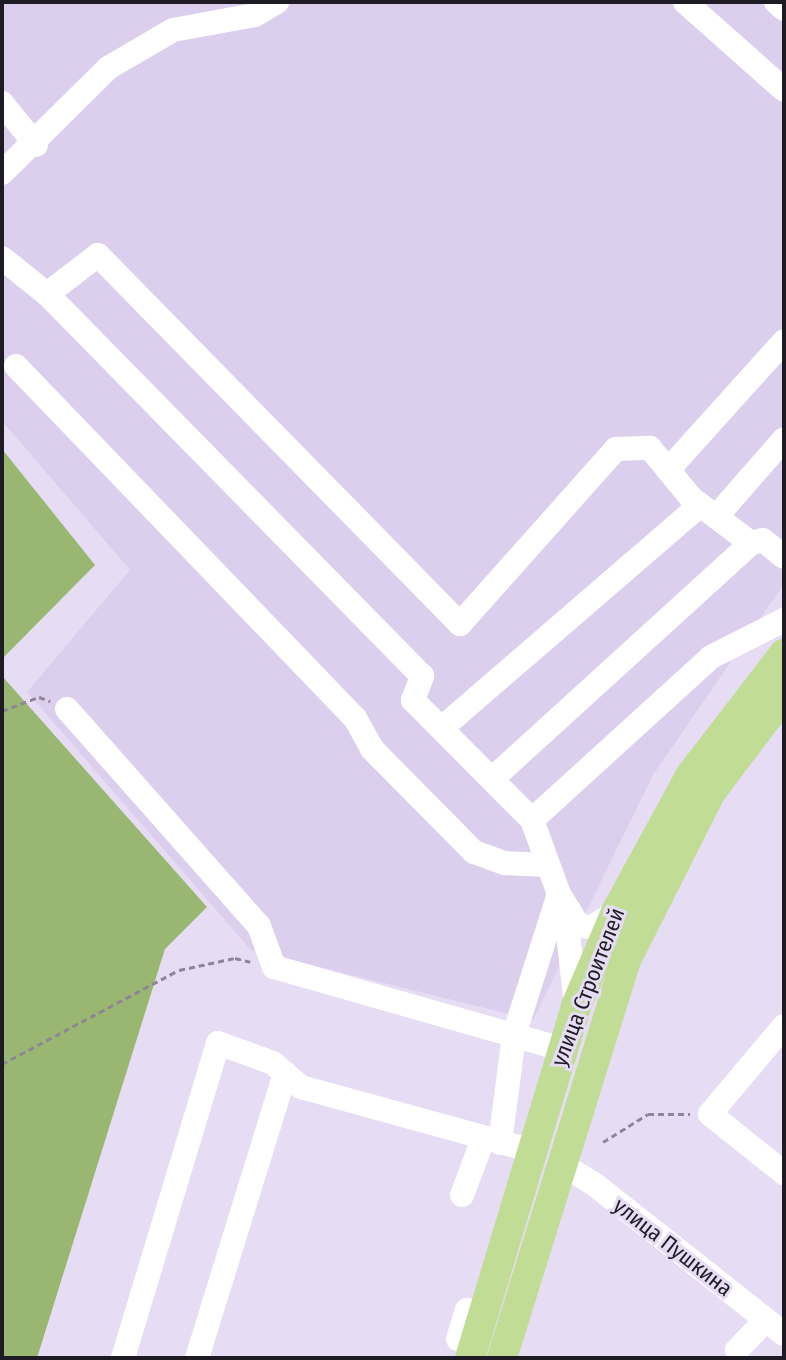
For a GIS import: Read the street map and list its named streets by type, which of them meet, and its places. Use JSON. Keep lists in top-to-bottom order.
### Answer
{
  "streets": {
    "main road": ["улица Строителей"],
    "street": ["улица Пушкина"]
  },
  "crossings": [
    ["улица Строителей", "улица Пушкина"]
  ]
}
